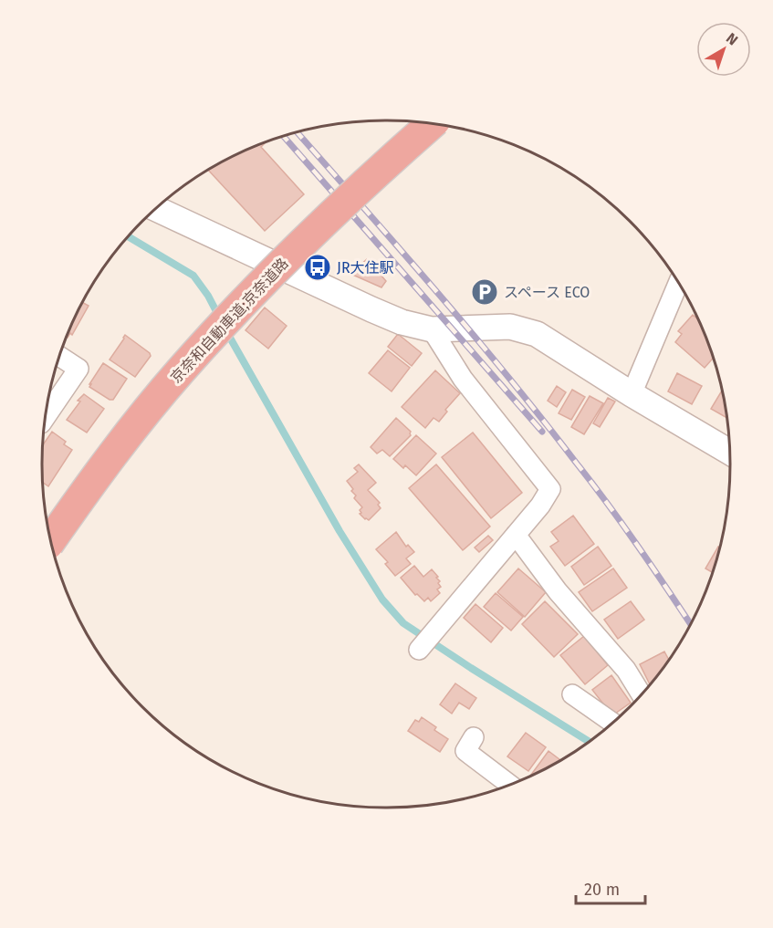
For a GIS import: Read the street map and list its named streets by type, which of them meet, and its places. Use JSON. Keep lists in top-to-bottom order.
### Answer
{
  "streets": {
    "highway": ["京奈和自動車道;京奈道路"]
  },
  "places": {
    "bus stop": ["JR大住駅"],
    "parking": ["スペース ECO"]
  },
  "scale_bar": "20 m",
  "north": "top right"
}
